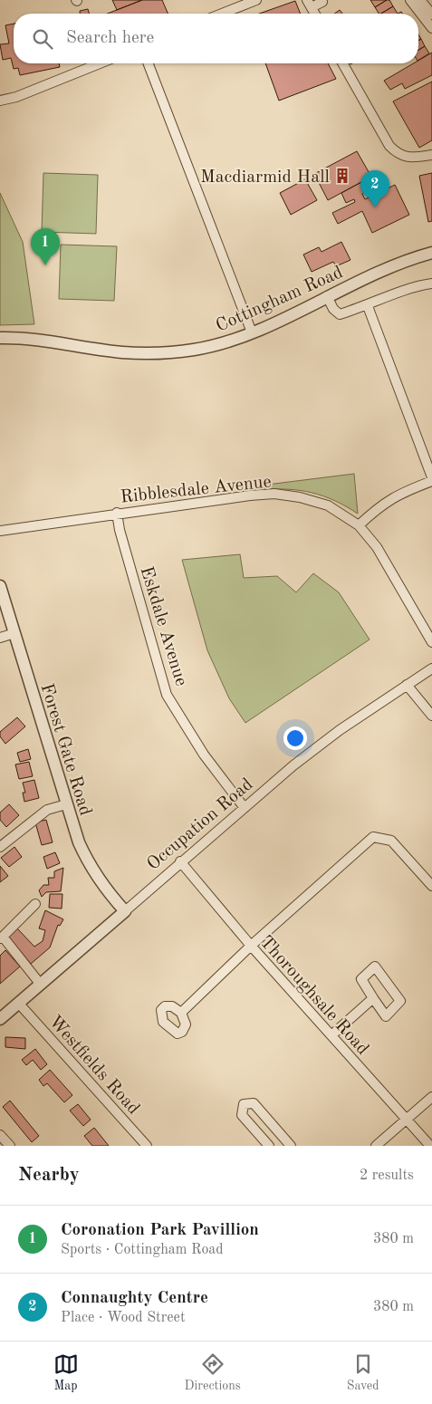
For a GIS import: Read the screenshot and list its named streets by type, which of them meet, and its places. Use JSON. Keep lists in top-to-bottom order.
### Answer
{
  "streets": {
    "street": [
      "Cottingham Road",
      "Ribblesdale Avenue",
      "Eskdale Avenue",
      "Forest Gate Road",
      "Occupation Road",
      "Thoroughsale Road",
      "Westfields Road"
    ]
  },
  "crossings": [
    ["Ribblesdale Avenue", "Eskdale Avenue"],
    ["Eskdale Avenue", "Occupation Road"],
    ["Forest Gate Road", "Occupation Road"],
    ["Occupation Road", "Thoroughsale Road"],
    ["Occupation Road", "Westfields Road"]
  ],
  "places": {
    "building": ["Macdiarmid Hall"]
  },
  "page": {
    "search": "Search here",
    "pins": ["2", "1"],
    "heading": ["Nearby", "2 results"],
    "list": [
      {
        "mark": "1",
        "name": "Coronation Park Pavillion",
        "note": "Sports · Cottingham Road",
        "value": "380 m"
      },
      {
        "mark": "2",
        "name": "Connaughty Centre",
        "note": "Place · Wood Street",
        "value": "380 m"
      }
    ],
    "nav": ["Map", "Directions", "Saved"]
  }
}
